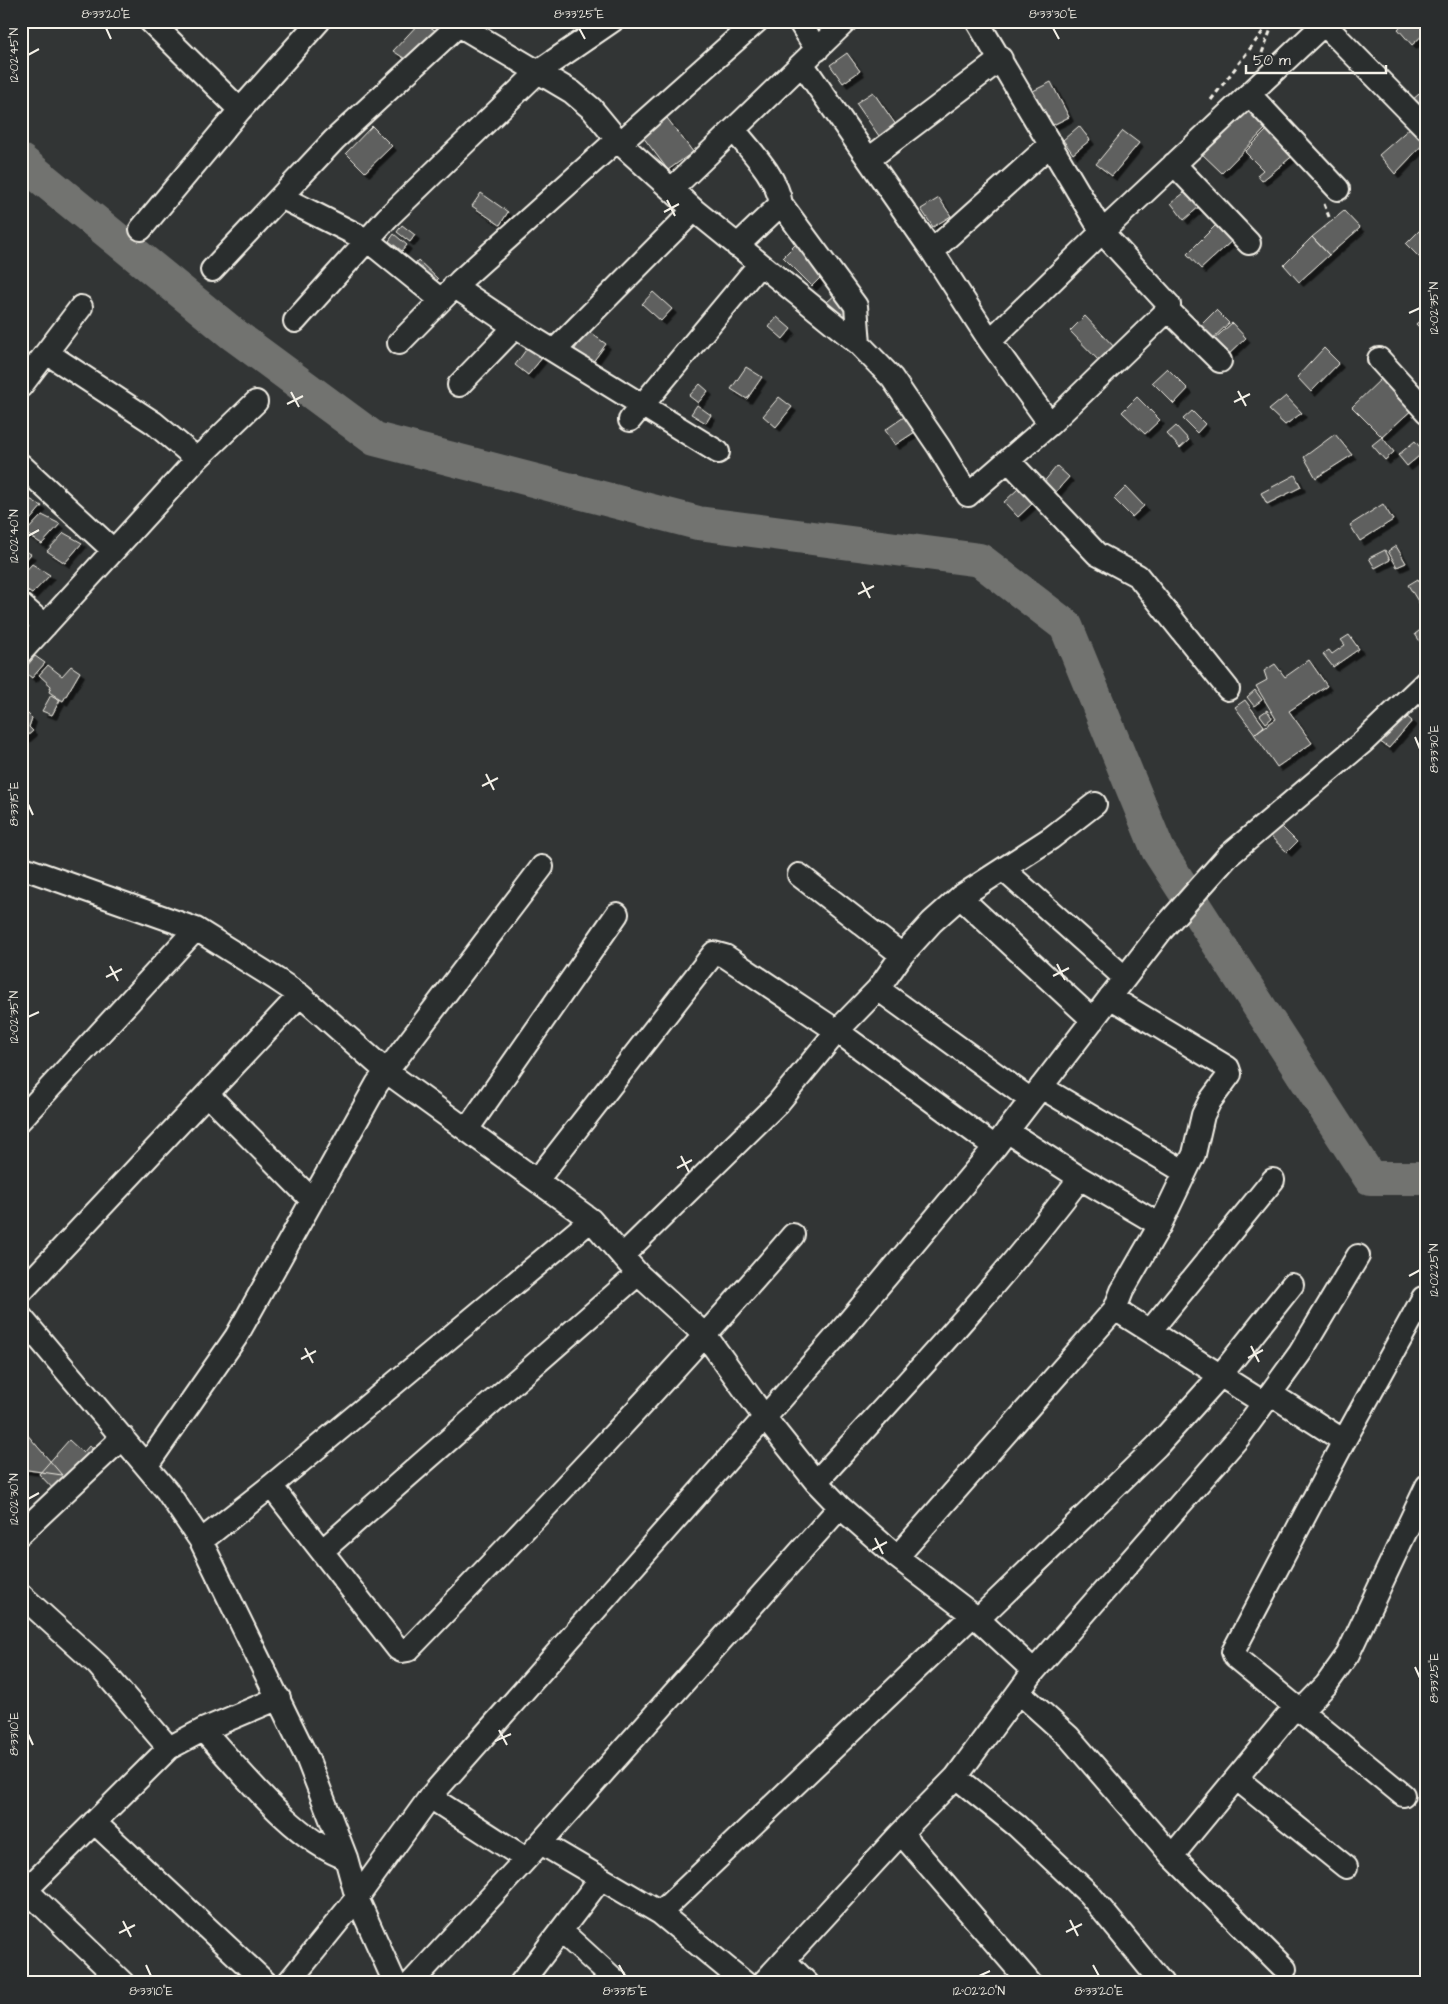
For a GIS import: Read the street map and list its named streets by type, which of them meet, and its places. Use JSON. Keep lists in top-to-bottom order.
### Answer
{
  "scale_bar": "50 m",
  "coordinates": [
    "8°33'20\"E",
    "8°33'25\"E",
    "8°33'30\"E",
    "12°02'45\"N",
    "12°02'35\"N",
    "12°02'40\"N",
    "8°33'15\"E",
    "12°02'25\"N",
    "12°02'30\"N",
    "8°33'10\"E",
    "12°02'20\"N"
  ]
}
